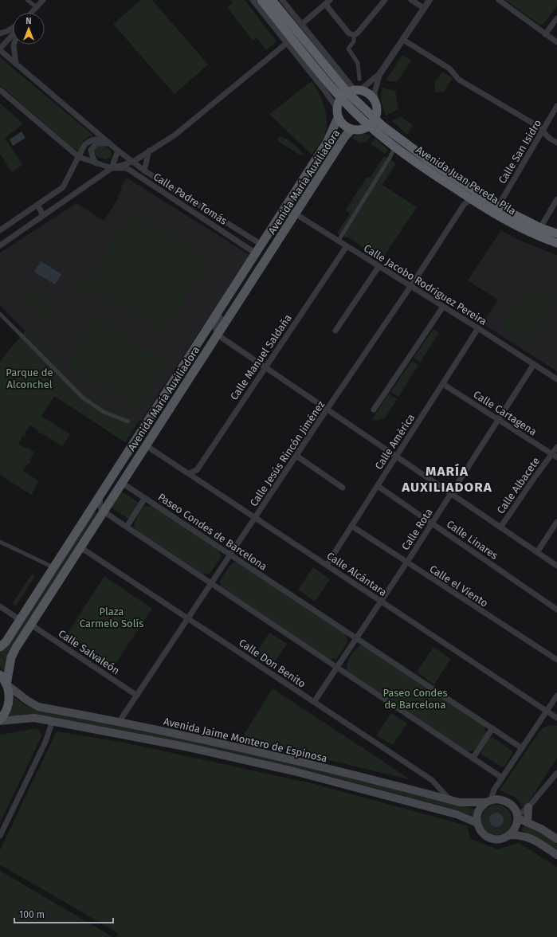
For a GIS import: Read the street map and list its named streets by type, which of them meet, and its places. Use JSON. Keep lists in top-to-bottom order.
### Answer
{
  "streets": {
    "highway": ["Avenida Juan Pereda Pila"],
    "main road": ["Avenida María Auxiliadora", "Avenida Jaime Montero de Espinosa"],
    "street": [
      "Calle San Isidro",
      "Calle Padre Tomás",
      "Calle Jacobo Rodríguez Pereira",
      "Calle Manuel Saldaña",
      "Calle Cartagena",
      "Calle América",
      "Calle Jesús Rincón Jiménez",
      "Calle Albacete",
      "Calle Rota",
      "Paseo Condes de Barcelona",
      "Calle Linares",
      "Calle Alcántara",
      "Calle el Viento",
      "Calle Salvaleón",
      "Calle Don Benito"
    ]
  },
  "crossings": [
    ["Calle San Isidro", "Avenida Juan Pereda Pila"],
    ["Avenida Juan Pereda Pila", "Calle Jesús Rincón Jiménez"],
    ["Avenida María Auxiliadora", "Calle Padre Tomás"],
    ["Avenida María Auxiliadora", "Calle Jacobo Rodríguez Pereira"],
    ["Avenida María Auxiliadora", "Paseo Condes de Barcelona"],
    ["Avenida María Auxiliadora", "Calle Alcántara"],
    ["Avenida María Auxiliadora", "Calle Salvaleón"],
    ["Avenida María Auxiliadora", "Calle Don Benito"],
    ["Avenida María Auxiliadora", "Avenida Jaime Montero de Espinosa"],
    ["Calle Jacobo Rodríguez Pereira", "Calle Manuel Saldaña"],
    ["Calle Jacobo Rodríguez Pereira", "Calle América"],
    ["Calle Jacobo Rodríguez Pereira", "Calle Jesús Rincón Jiménez"],
    ["Calle Jacobo Rodríguez Pereira", "Calle Rota"],
    ["Calle Manuel Saldaña", "Calle Alcántara"],
    ["Calle Cartagena", "Calle América"],
    ["Calle Cartagena", "Calle Albacete"],
    ["Calle Cartagena", "Calle Rota"],
    ["Calle América", "Calle Linares"],
    ["Calle América", "Calle Alcántara"],
    ["Calle América", "Calle el Viento"],
    ["Calle Jesús Rincón Jiménez", "Paseo Condes de Barcelona"],
    ["Calle Jesús Rincón Jiménez", "Calle Alcántara"],
    ["Calle Jesús Rincón Jiménez", "Calle Salvaleón"],
    ["Calle Jesús Rincón Jiménez", "Calle Don Benito"],
    ["Calle Jesús Rincón Jiménez", "Avenida Jaime Montero de Espinosa"],
    ["Calle Rota", "Paseo Condes de Barcelona"],
    ["Calle Rota", "Calle Linares"],
    ["Calle Rota", "Calle Alcántara"],
    ["Calle Rota", "Calle el Viento"],
    ["Calle Rota", "Calle Don Benito"],
    ["Calle Don Benito", "Avenida Jaime Montero de Espinosa"]
  ],
  "districts": ["MARÍA AUXILIADORA"],
  "parks": ["Parque de Alconchel", "Plaza Carmelo Solís", "Paseo Condes de Barcelona"],
  "scale_bar": "100 m",
  "north": "top"
}
